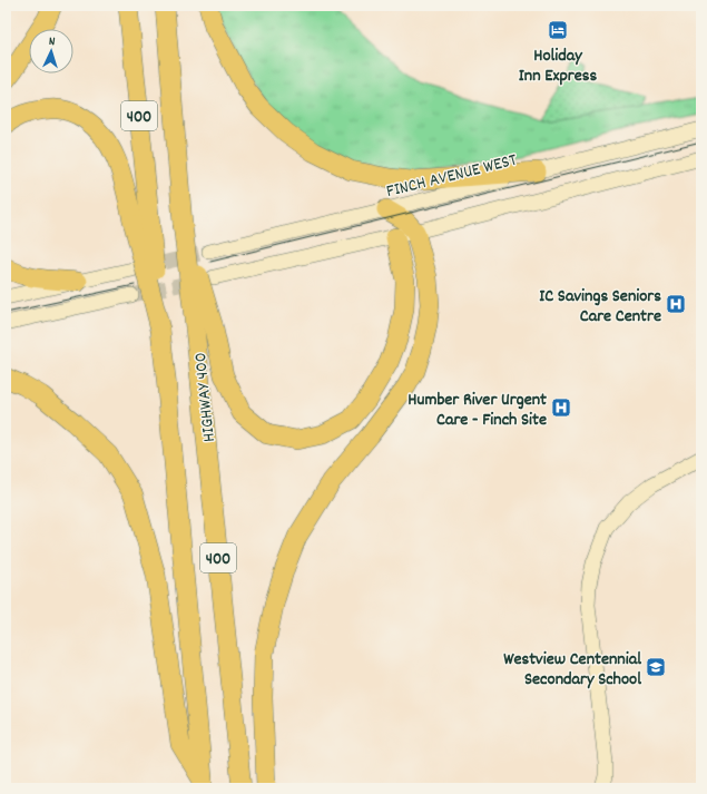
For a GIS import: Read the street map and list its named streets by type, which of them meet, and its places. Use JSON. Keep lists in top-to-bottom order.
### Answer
{
  "streets": {
    "highway": ["400", "HIGHWAY 400"],
    "main road": ["FINCH AVENUE WEST"]
  },
  "crossings": [
    ["400", "HIGHWAY 400"]
  ],
  "places": {
    "hotel": ["Holiday Inn Express"],
    "hospital": ["IC Savings Seniors Care Centre", "Humber River Urgent Care - Finch Site"],
    "school or university": ["Westview Centennial Secondary School"]
  },
  "north": "top"
}
